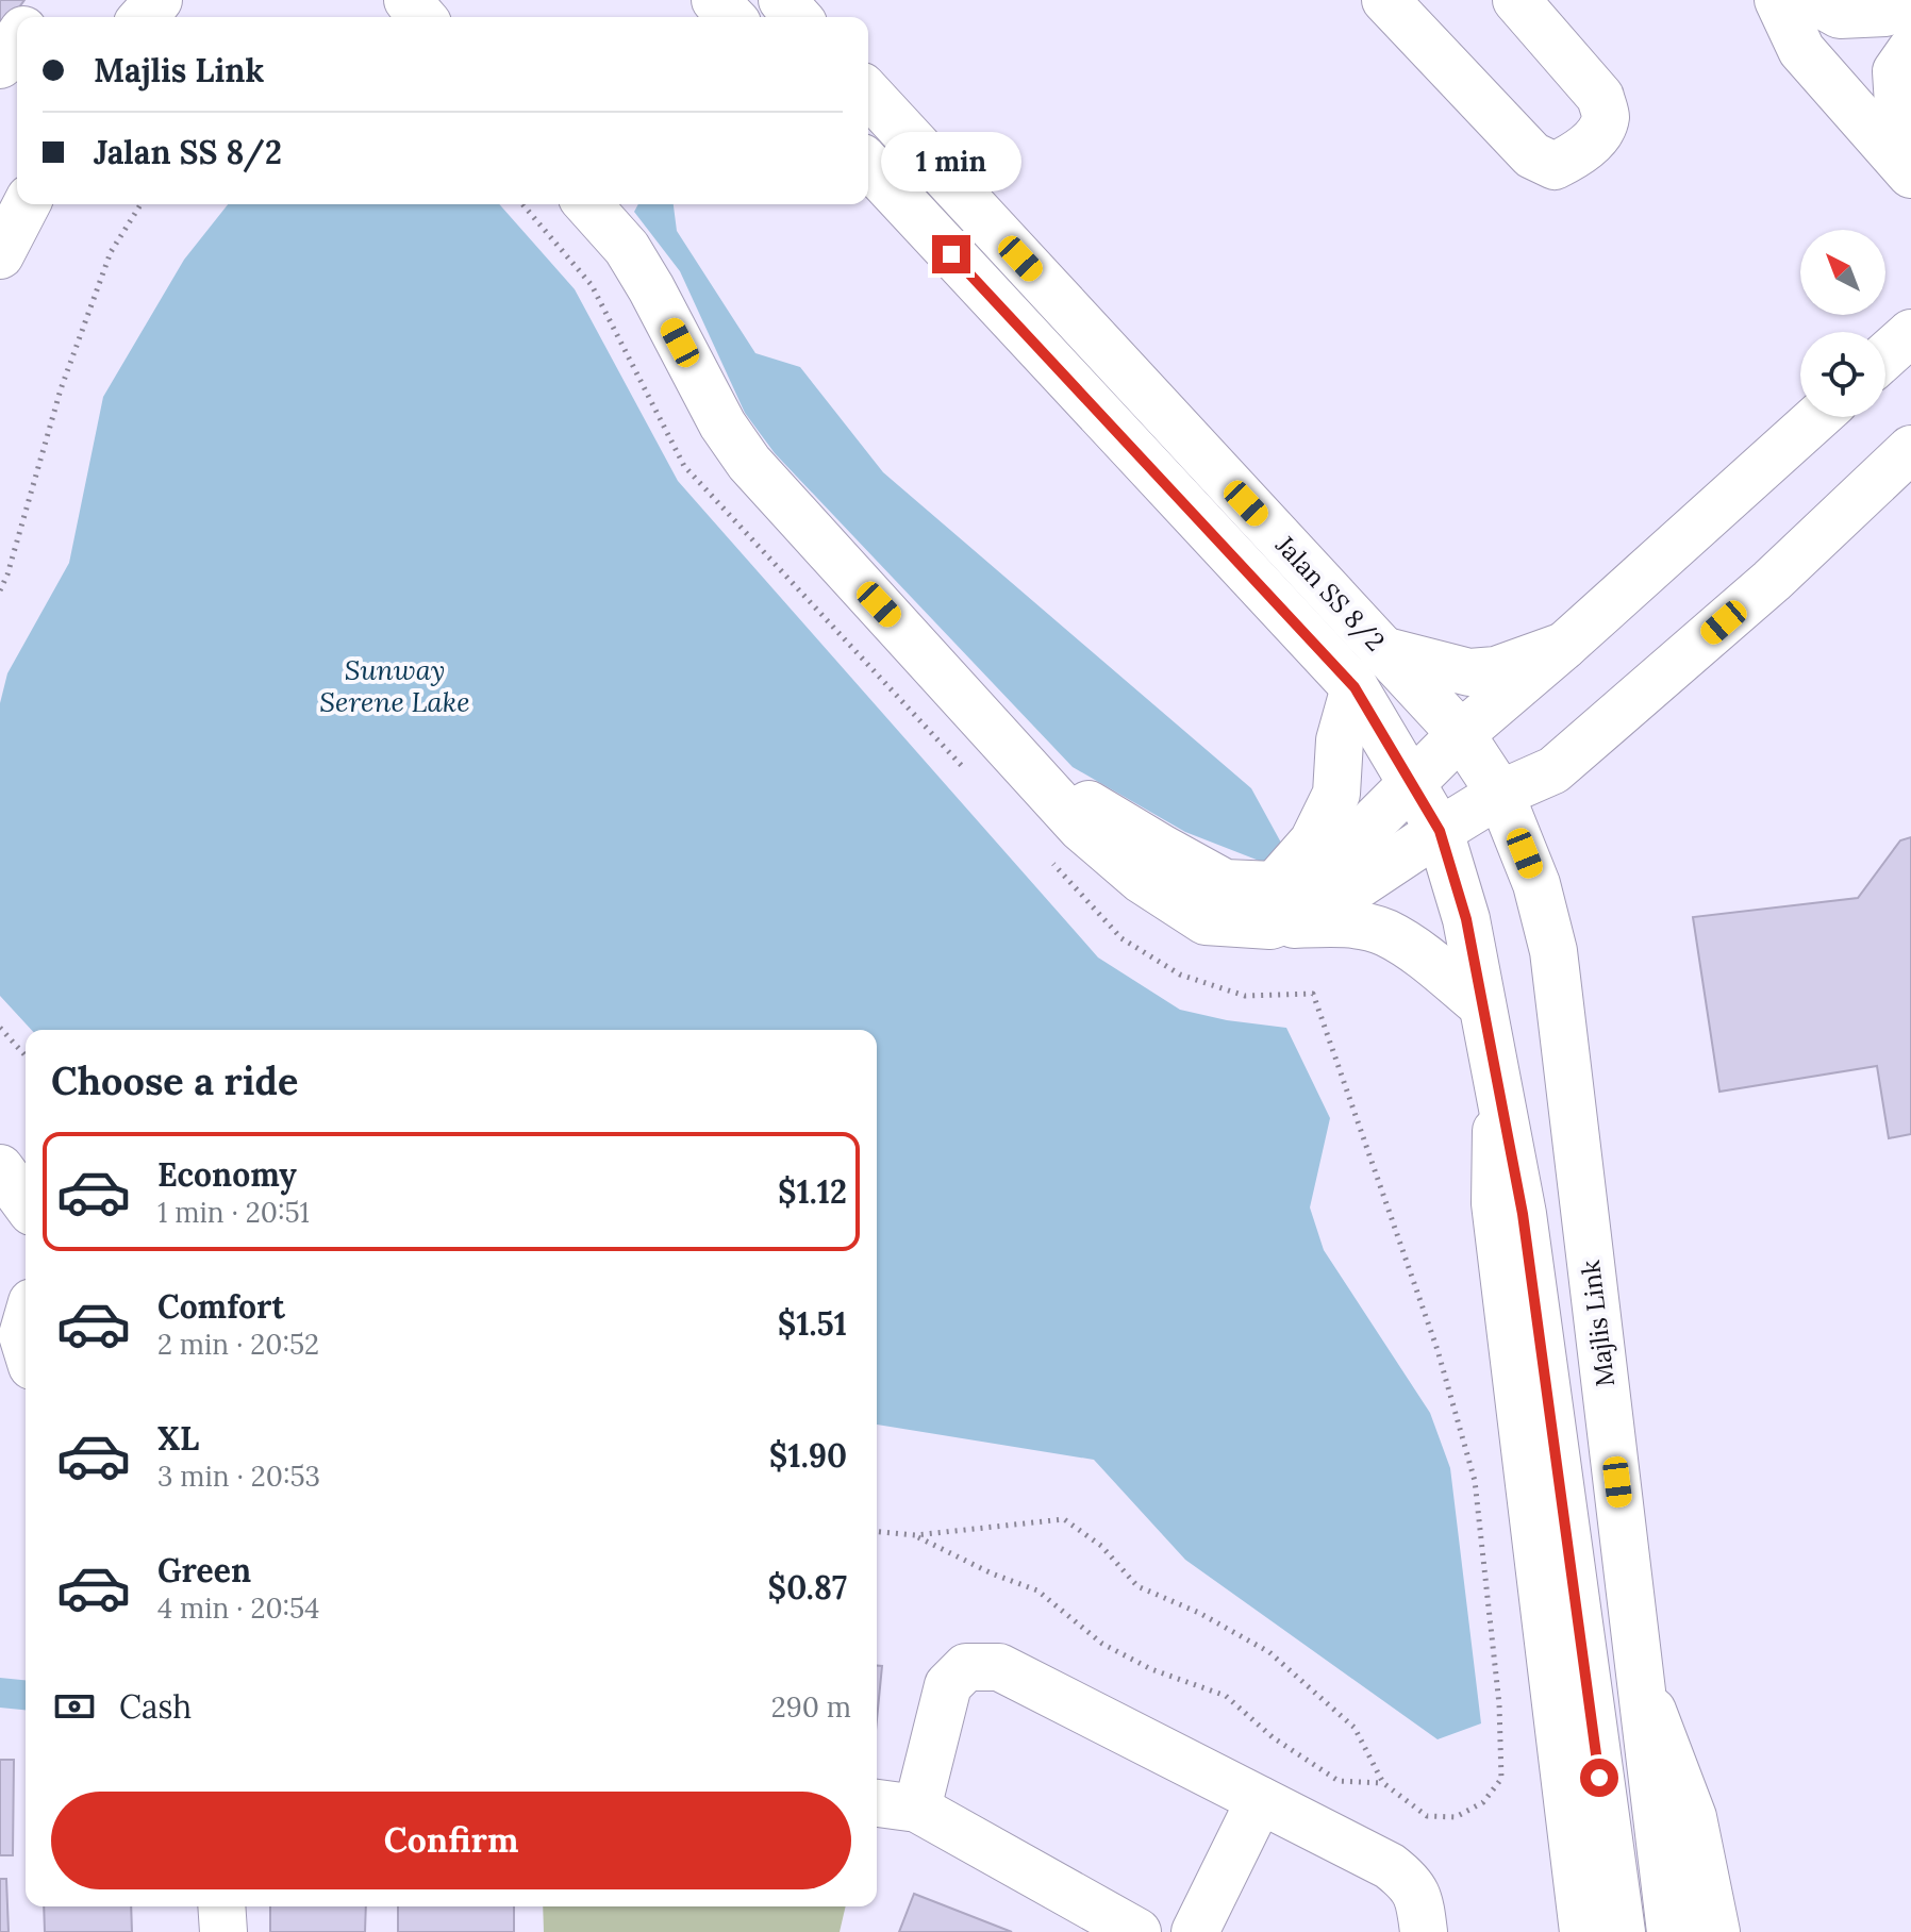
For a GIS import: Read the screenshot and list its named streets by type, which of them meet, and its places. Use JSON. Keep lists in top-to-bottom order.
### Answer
{
  "streets": {
    "main road": ["Jalan SS 8/2", "Majlis Link"]
  },
  "crossings": [
    ["Jalan SS 8/2", "Majlis Link"]
  ],
  "water": ["Sunway Serene Lake"],
  "north": "top left",
  "page": {
    "banner": ["Majlis Link", "Jalan SS 8/2"],
    "bubble": "1 min",
    "heading": "Choose a ride",
    "list": [
      {
        "name": "Economy",
        "note": "1 min · 20:51",
        "value": "$1.12"
      },
      {
        "name": "Comfort",
        "note": "2 min · 20:52",
        "value": "$1.51"
      },
      {
        "name": "XL",
        "note": "3 min · 20:53",
        "value": "$1.90"
      },
      {
        "name": "Green",
        "note": "4 min · 20:54",
        "value": "$0.87"
      }
    ],
    "pay": ["Cash", "290 m"],
    "buttons": "Confirm"
  }
}
